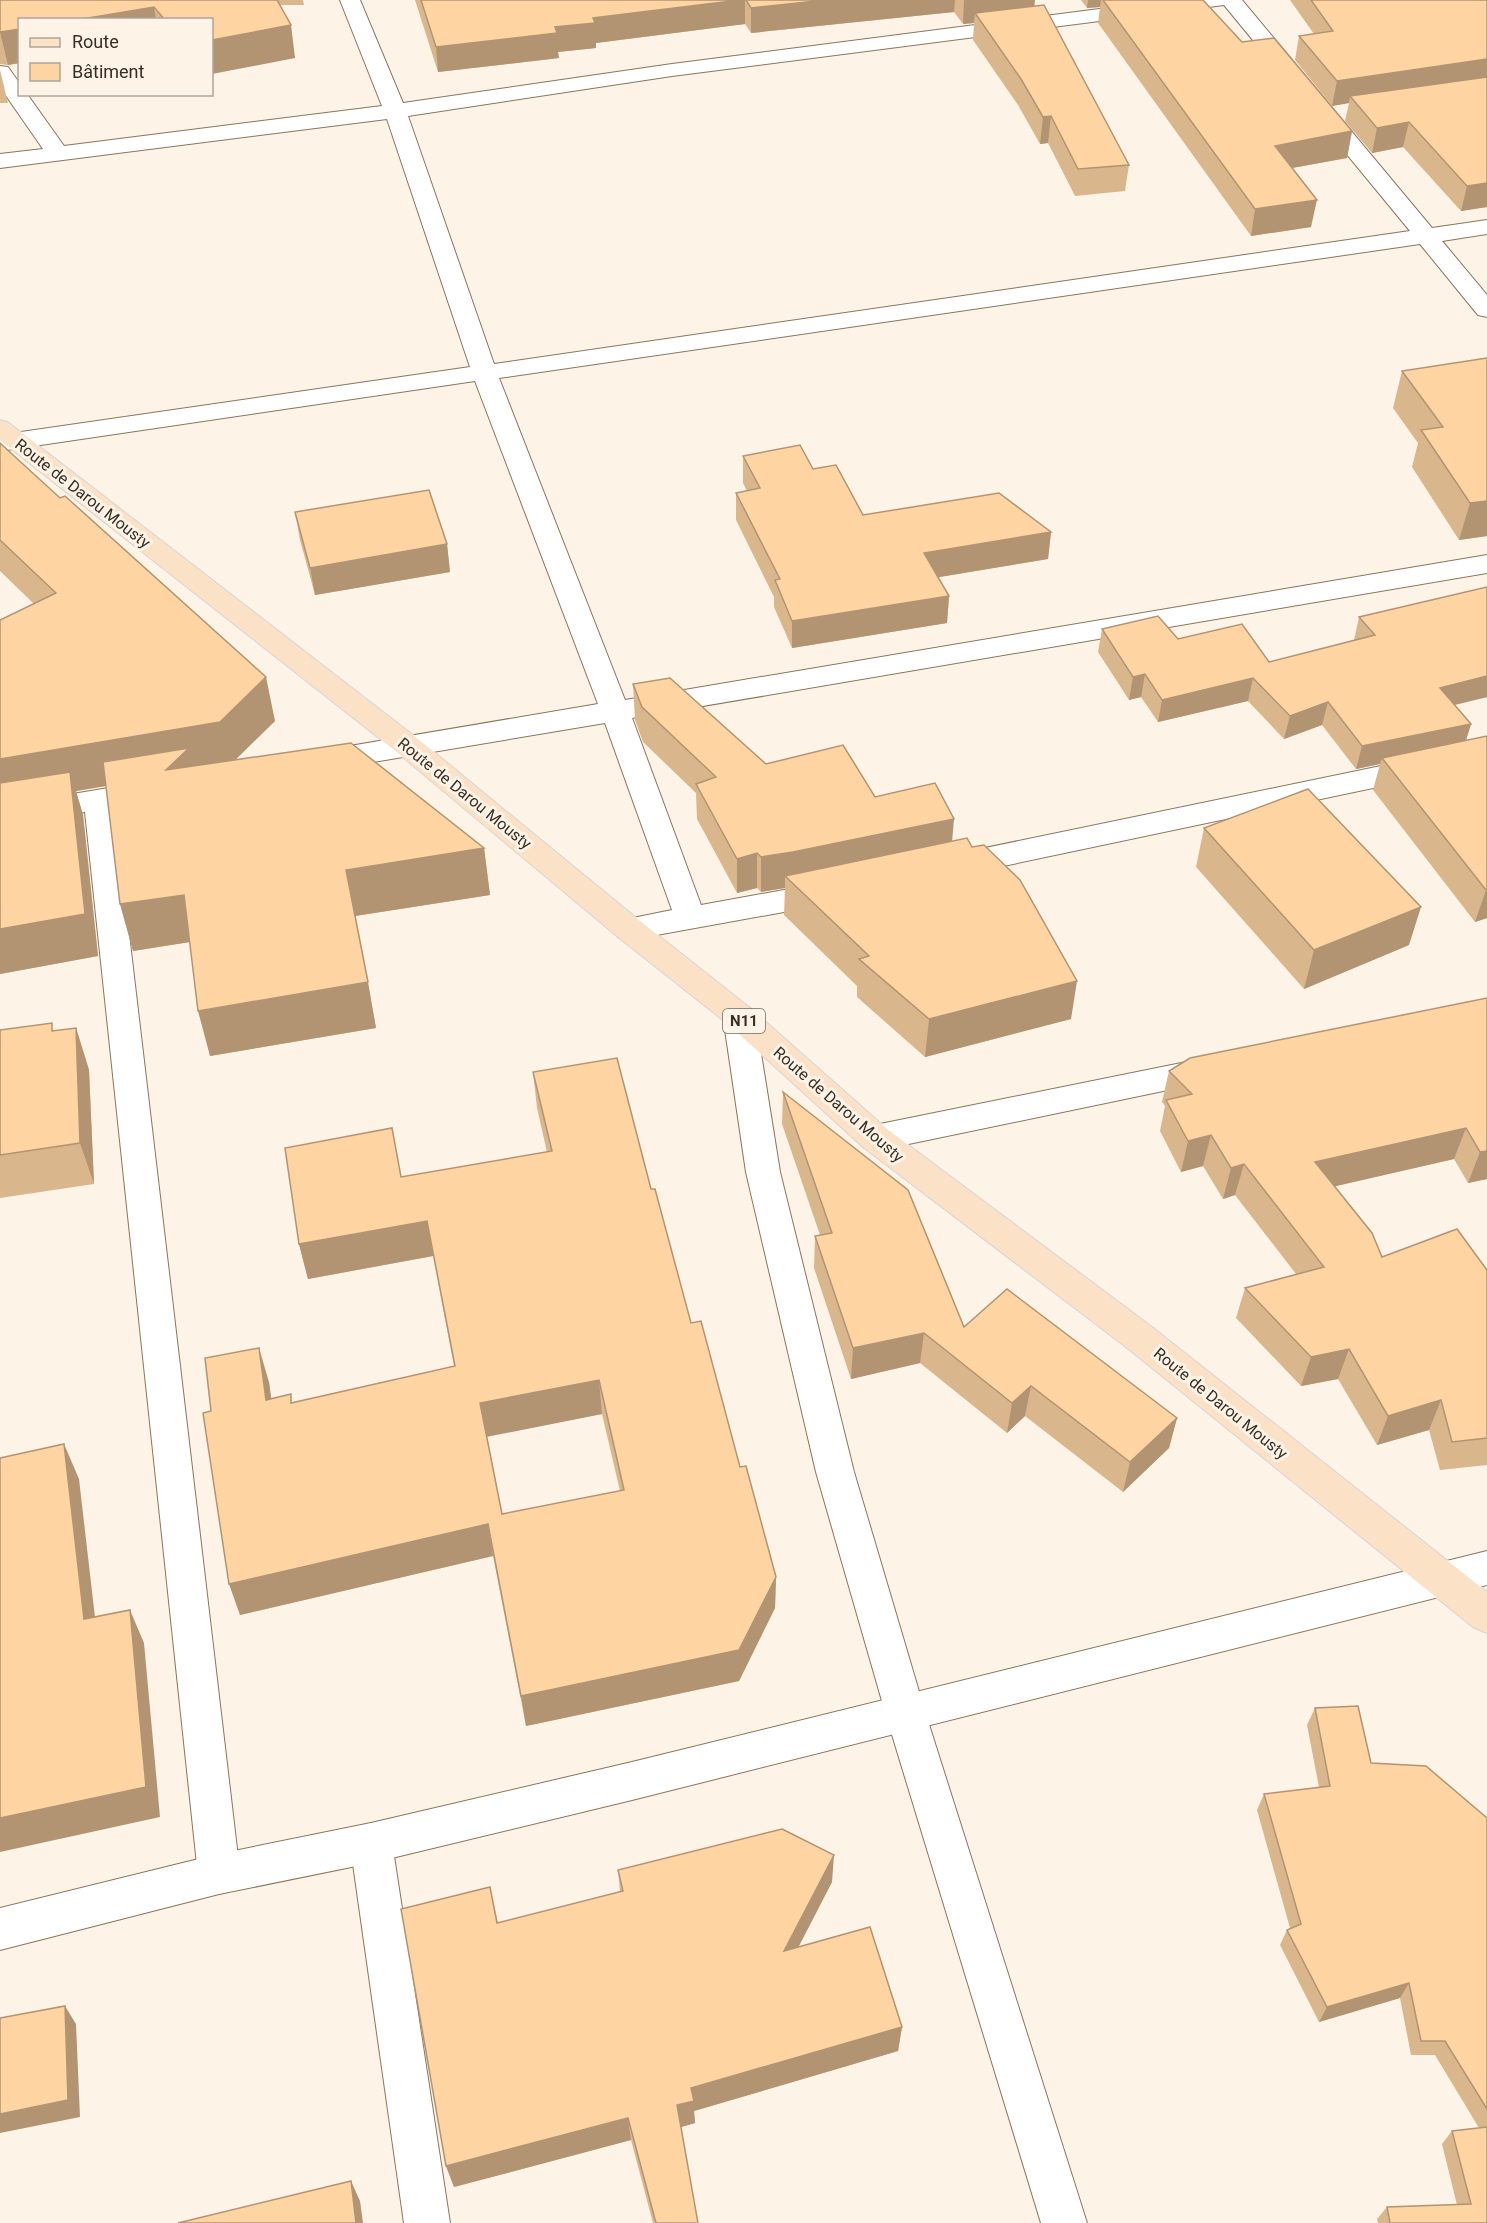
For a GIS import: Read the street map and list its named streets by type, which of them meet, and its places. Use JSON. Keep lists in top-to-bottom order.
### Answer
{
  "streets": {
    "main road": ["Route de Darou Mousty", "N11"]
  },
  "legend": ["Route", "Bâtiment"]
}
